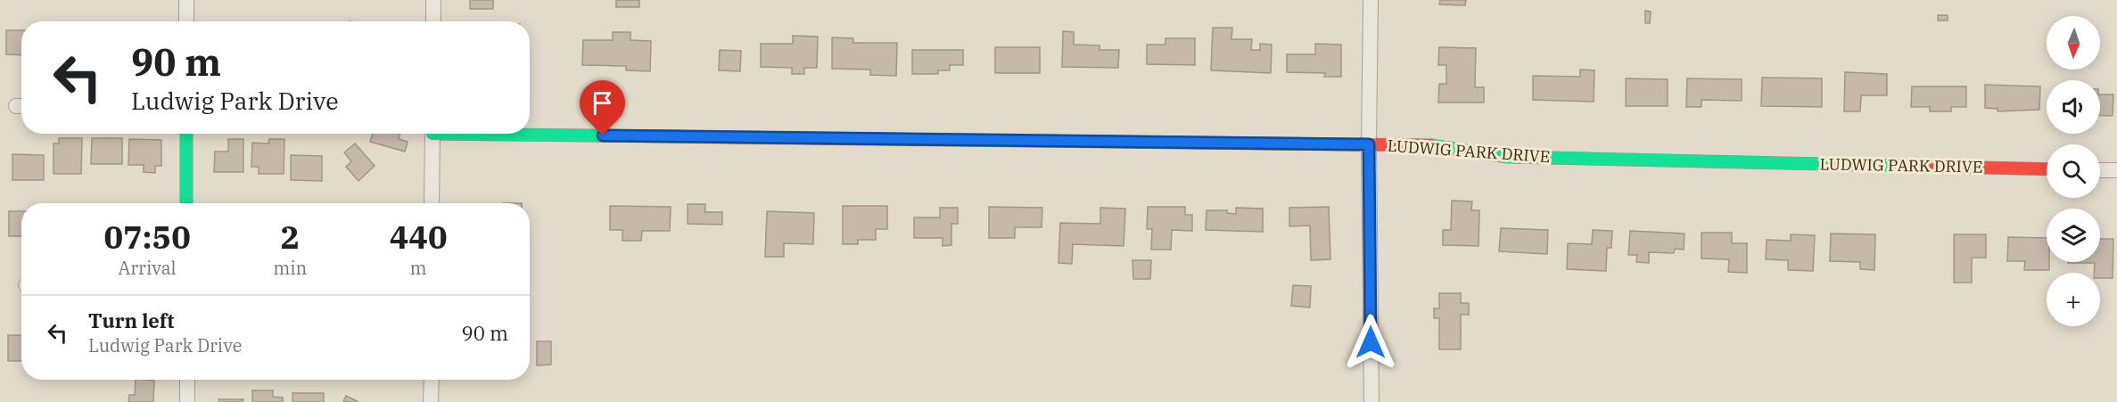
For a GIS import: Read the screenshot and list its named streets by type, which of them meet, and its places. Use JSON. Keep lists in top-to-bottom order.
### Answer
{
  "streets": {
    "street": ["LUDWIG PARK DRIVE"]
  },
  "north": "bottom",
  "page": {
    "map_buttons": "+",
    "turn": ["90 m", "Ludwig Park Drive"],
    "eta": [
      "07:50",
      "Arrival",
      "2",
      "min",
      "440",
      "m"
    ],
    "list": [
      {
        "name": "Turn left",
        "note": "Ludwig Park Drive",
        "value": "90 m"
      }
    ]
  }
}
